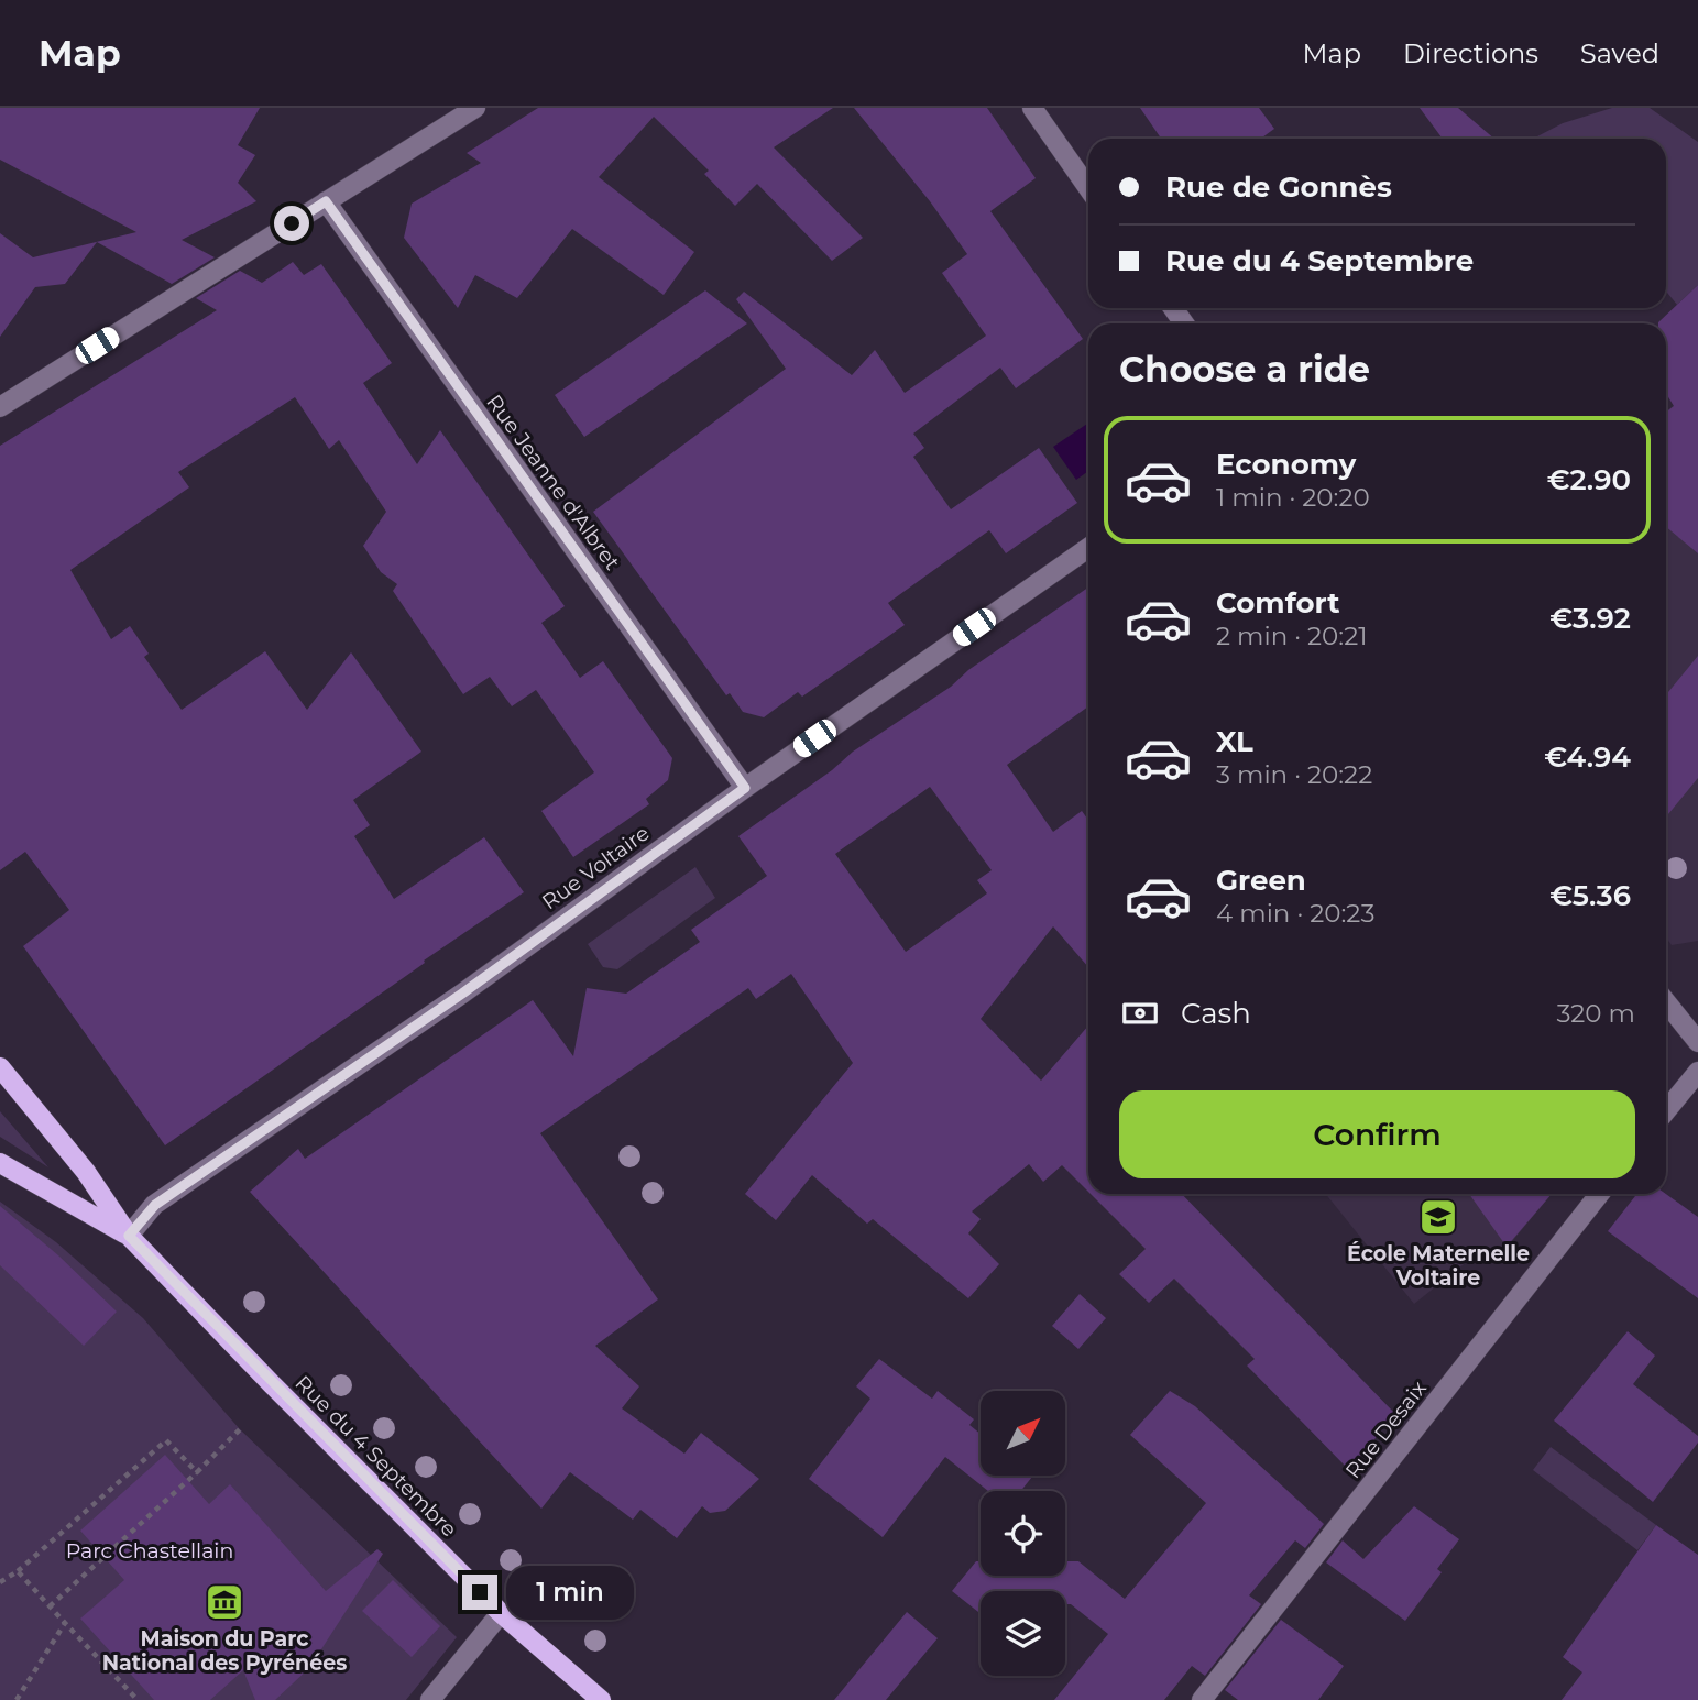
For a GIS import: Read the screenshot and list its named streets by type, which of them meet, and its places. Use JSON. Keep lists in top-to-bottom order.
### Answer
{
  "streets": {
    "main road": ["Rue du 4 Septembre"],
    "street": ["Rue Jeanne d'Albret", "Rue Voltaire", "Rue Desaix"]
  },
  "crossings": [
    ["Rue Jeanne d'Albret", "Rue Voltaire"],
    ["Rue Voltaire", "Rue du 4 Septembre"]
  ],
  "parks": ["Parc Chastellain"],
  "places": {
    "school or university": ["École Maternelle Voltaire"],
    "museum": ["Maison du Parc National des Pyrénées"]
  },
  "north": "top right",
  "page": {
    "header": "Map",
    "nav": ["Map", "Directions", "Saved"],
    "banner": ["Rue de Gonnès", "Rue du 4 Septembre"],
    "heading": "Choose a ride",
    "list": [
      {
        "name": "Economy",
        "note": "1 min · 20:20",
        "value": "€2.90"
      },
      {
        "name": "Comfort",
        "note": "2 min · 20:21",
        "value": "€3.92"
      },
      {
        "name": "XL",
        "note": "3 min · 20:22",
        "value": "€4.94"
      },
      {
        "name": "Green",
        "note": "4 min · 20:23",
        "value": "€5.36"
      }
    ],
    "pay": ["Cash", "320 m"],
    "buttons": "Confirm",
    "bubble": "1 min"
  }
}
